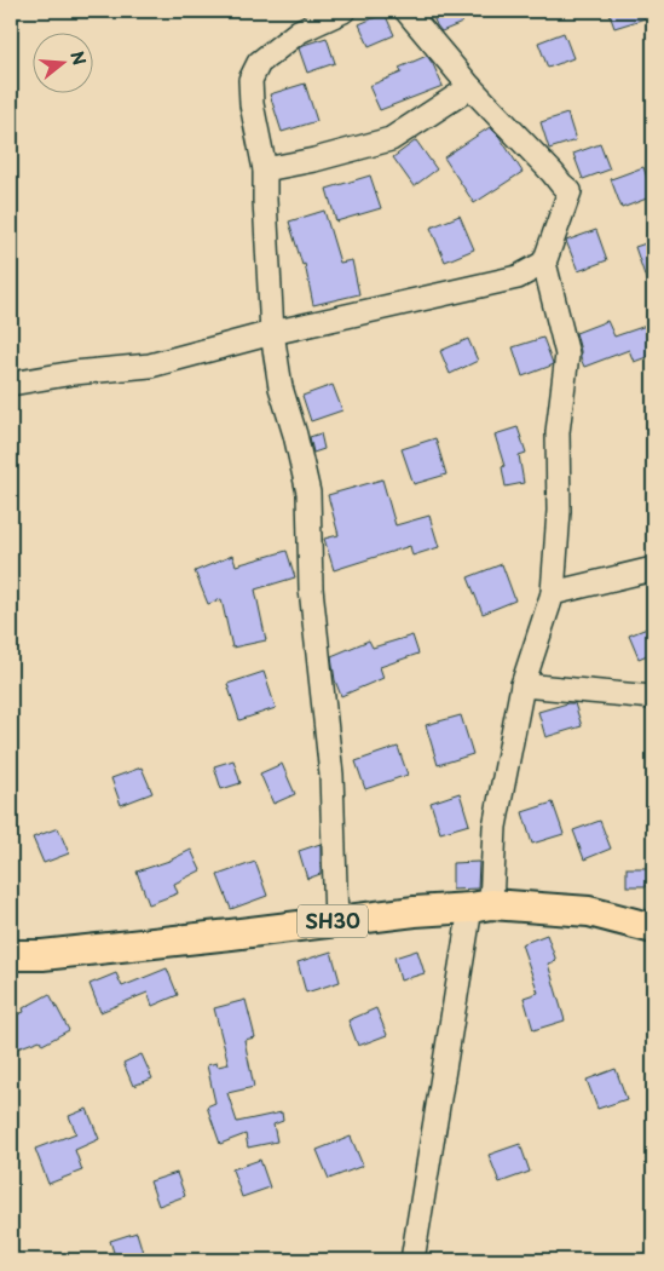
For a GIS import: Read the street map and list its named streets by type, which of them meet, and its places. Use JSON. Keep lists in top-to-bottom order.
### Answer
{
  "streets": {
    "main road": ["SH30"]
  },
  "north": "right"
}
